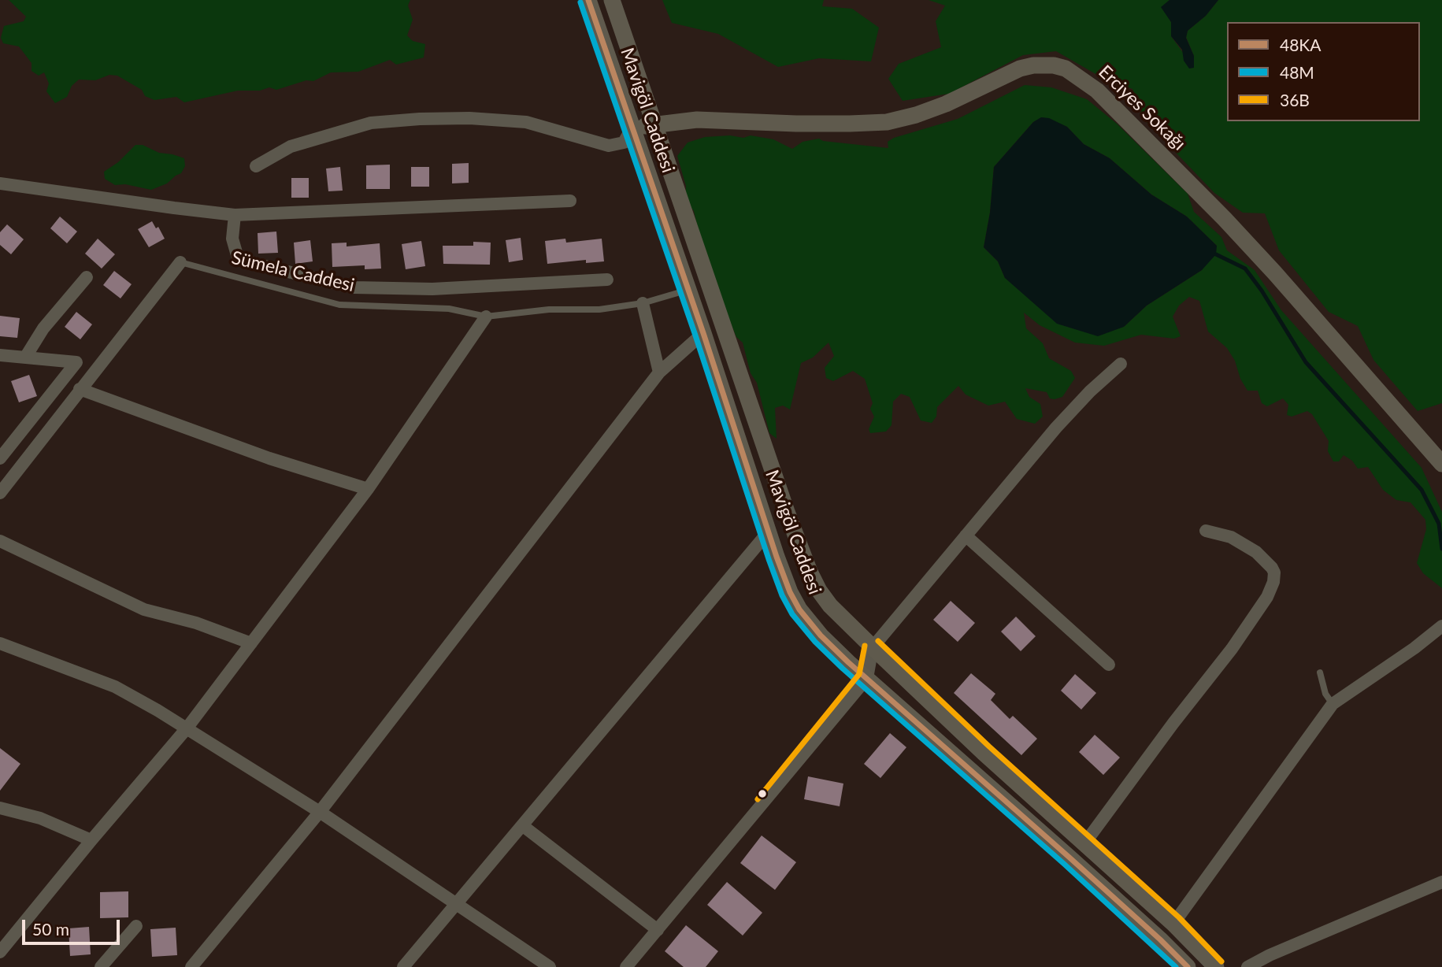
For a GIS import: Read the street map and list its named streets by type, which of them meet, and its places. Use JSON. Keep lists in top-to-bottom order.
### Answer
{
  "streets": {
    "main road": ["Erciyes Sokağı", "Mavigöl Caddesi"],
    "street": ["Sümela Caddesi"]
  },
  "crossings": [
    ["Erciyes Sokağı", "Mavigöl Caddesi"],
    ["Mavigöl Caddesi", "Sümela Caddesi"]
  ],
  "lines": ["transit line 48KA", "transit line 48M", "transit line 36B"],
  "legend": ["48KA", "48M", "36B"],
  "scale_bar": "50 m"
}
